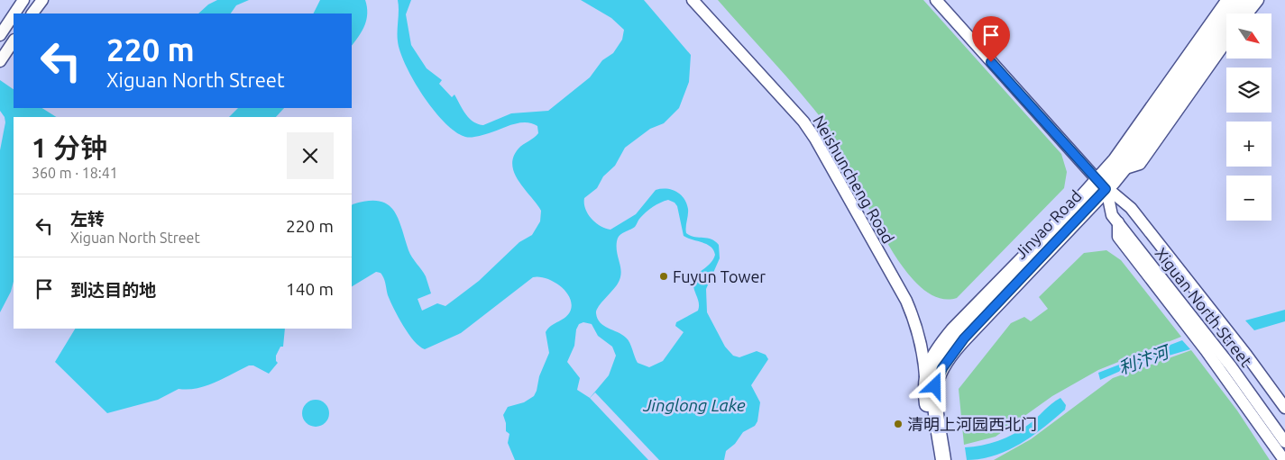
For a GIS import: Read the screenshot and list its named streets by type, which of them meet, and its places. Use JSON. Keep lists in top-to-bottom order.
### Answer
{
  "streets": {
    "main road": ["Jinyao Road"],
    "street": ["Neishuncheng Road", "Xiguan North Street"]
  },
  "crossings": [
    ["Neishuncheng Road", "Jinyao Road"],
    ["Jinyao Road", "Xiguan North Street"]
  ],
  "water": ["利汴河", "Jinglong Lake"],
  "places": ["Fuyun Tower", "清明上河园西北门"],
  "north": "bottom right",
  "page": {
    "map_buttons": ["+", "−"],
    "turn": ["220 m", "Xiguan North Street"],
    "heading": ["1 分钟", "360 m · 18:41"],
    "list": [
      {
        "name": "左转",
        "note": "Xiguan North Street",
        "value": "220 m"
      },
      {
        "name": "到达目的地",
        "value": "140 m"
      }
    ]
  }
}
